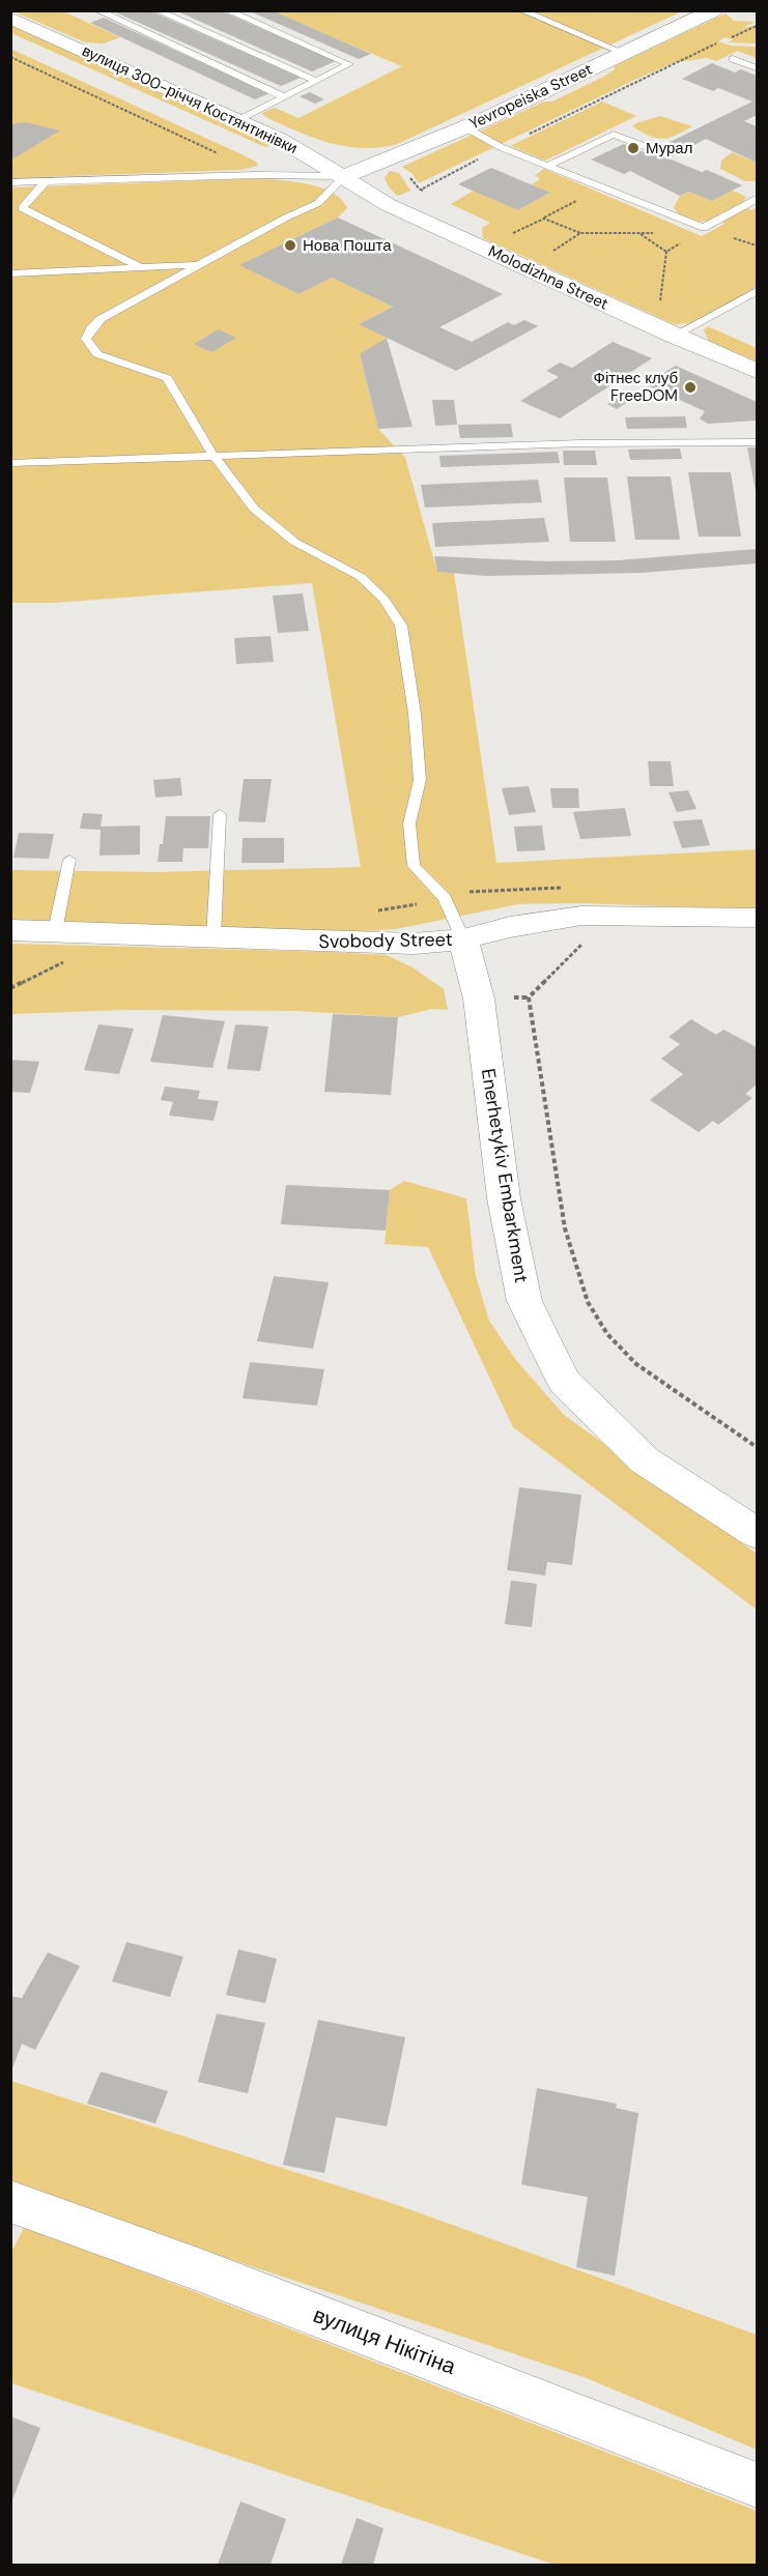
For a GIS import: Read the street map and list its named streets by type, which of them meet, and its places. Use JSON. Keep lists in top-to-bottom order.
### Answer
{
  "streets": {
    "street": [
      "Yevropeiska Street",
      "вулиця 300-річчя Костянтинівки",
      "Molodizhna Street",
      "Svobody Street",
      "Enerhetykiv Embarkment",
      "вулиця Нікітіна"
    ]
  },
  "crossings": [
    ["Yevropeiska Street", "вулиця 300-річчя Костянтинівки"],
    ["Yevropeiska Street", "Molodizhna Street"],
    ["вулиця 300-річчя Костянтинівки", "Molodizhna Street"],
    ["Svobody Street", "Enerhetykiv Embarkment"]
  ],
  "places": ["Мурал", "Нова Пошта", "Фітнес клуб FreeDOM"]
}
